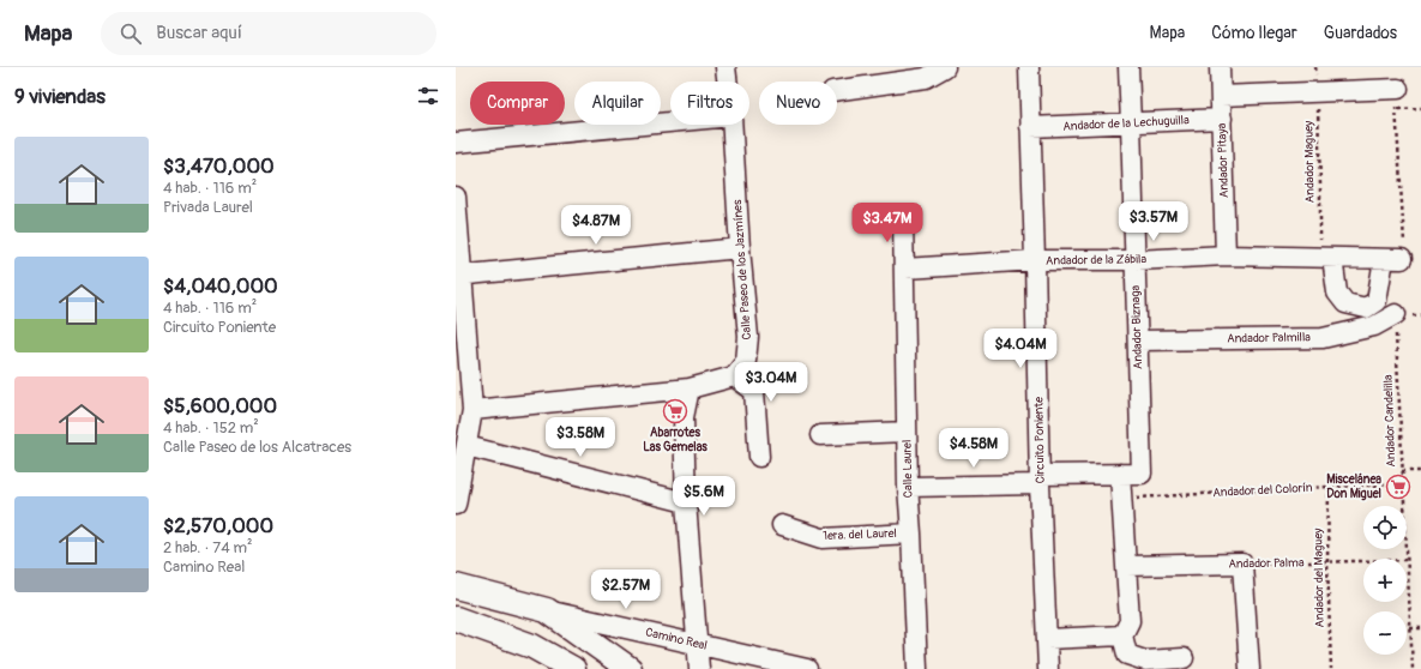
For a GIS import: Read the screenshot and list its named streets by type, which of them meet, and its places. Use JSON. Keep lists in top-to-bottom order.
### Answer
{
  "streets": {
    "street": [
      "Andador de la Lechuguilla",
      "Andador Pitaya",
      "Andador de la Zábila",
      "Calle Paseo de los Jazmínes",
      "Andador Biznaga",
      "Andador Palmilla",
      "Circuito Poniente",
      "Calle Laurel",
      "1era. del Laurel",
      "Andador Palma",
      "Camino Real"
    ],
    "path": [
      "Andador Maguey",
      "Andador Candelilla",
      "Andador del Colorín",
      "Andador del Maguey"
    ]
  },
  "crossings": [
    ["Andador de la Lechuguilla", "Andador Pitaya"],
    ["Andador de la Lechuguilla", "Andador Biznaga"],
    ["Andador de la Lechuguilla", "Circuito Poniente"],
    ["Andador Pitaya", "Andador de la Zábila"],
    ["Andador Maguey", "Andador de la Zábila"],
    ["Andador de la Zábila", "Andador Biznaga"],
    ["Andador de la Zábila", "Circuito Poniente"],
    ["Andador de la Zábila", "Calle Laurel"],
    ["Andador Biznaga", "Andador Palmilla"],
    ["Andador Palmilla", "Andador Candelilla"],
    ["Andador Candelilla", "Andador del Colorín"],
    ["Calle Laurel", "1era. del Laurel"],
    ["Andador del Colorín", "Andador del Maguey"],
    ["Andador Palma", "Andador del Maguey"]
  ],
  "places": {
    "supermarket": ["Abarrotes Las Gemelas", "Miscelánea Don Miguel"]
  },
  "page": {
    "header": "Mapa",
    "search": "Buscar aquí",
    "nav": ["Mapa", "Cómo llegar", "Guardados"],
    "heading": "9 viviendas",
    "chip": [
      "Comprar",
      "Alquilar",
      "Filtros",
      "Nuevo"
    ],
    "list": [
      {
        "name": "$3,470,000",
        "note": "4 hab. · 116 m² · Privada Laurel"
      },
      {
        "name": "$4,040,000",
        "note": "4 hab. · 116 m² · Circuito Poniente"
      },
      {
        "name": "$5,600,000",
        "note": "4 hab. · 152 m² · Calle Paseo de los Alcatraces"
      },
      {
        "name": "$2,570,000",
        "note": "2 hab. · 74 m² · Camino Real"
      }
    ],
    "price": [
      "$3.57M",
      "$3.47M",
      "$4.87M",
      "$4.04M",
      "$3.04M",
      "$3.58M",
      "$4.58M",
      "$5.6M",
      "$2.57M"
    ],
    "map_buttons": ["+", "−"]
  }
}
